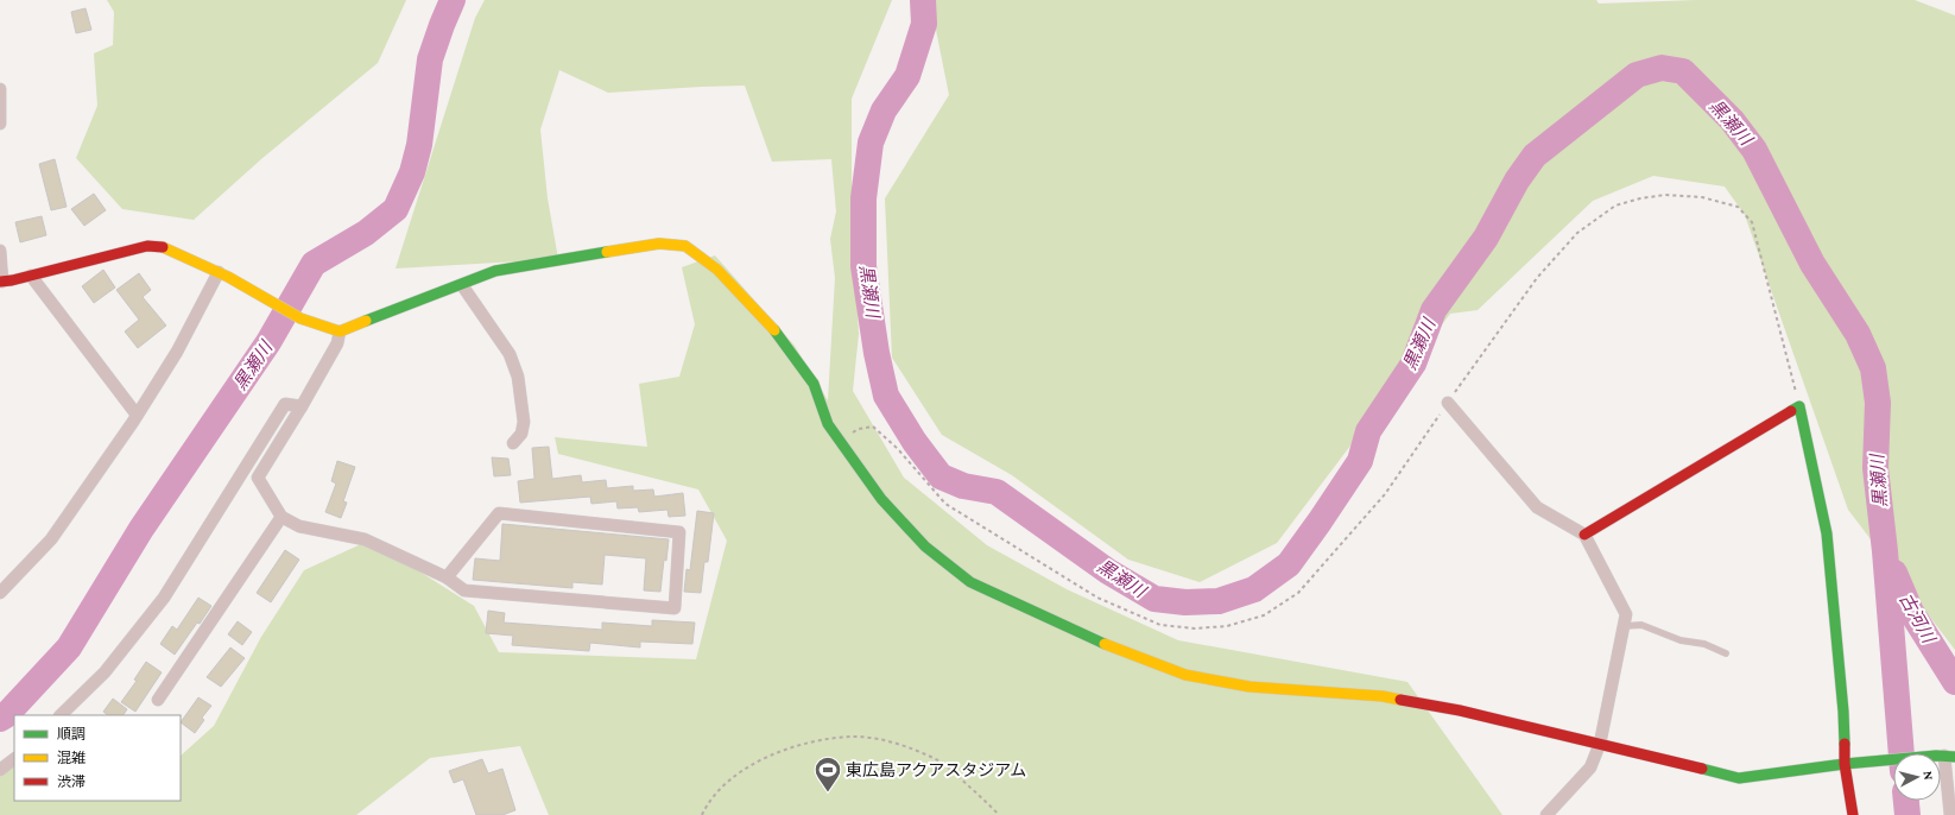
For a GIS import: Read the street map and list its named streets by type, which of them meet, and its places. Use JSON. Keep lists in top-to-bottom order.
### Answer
{
  "water": ["黒瀬川", "古河川"],
  "places": {
    "sports": ["東広島アクアスタジアム"]
  },
  "legend": ["順調", "混雑", "渋滞"],
  "north": "right"
}
